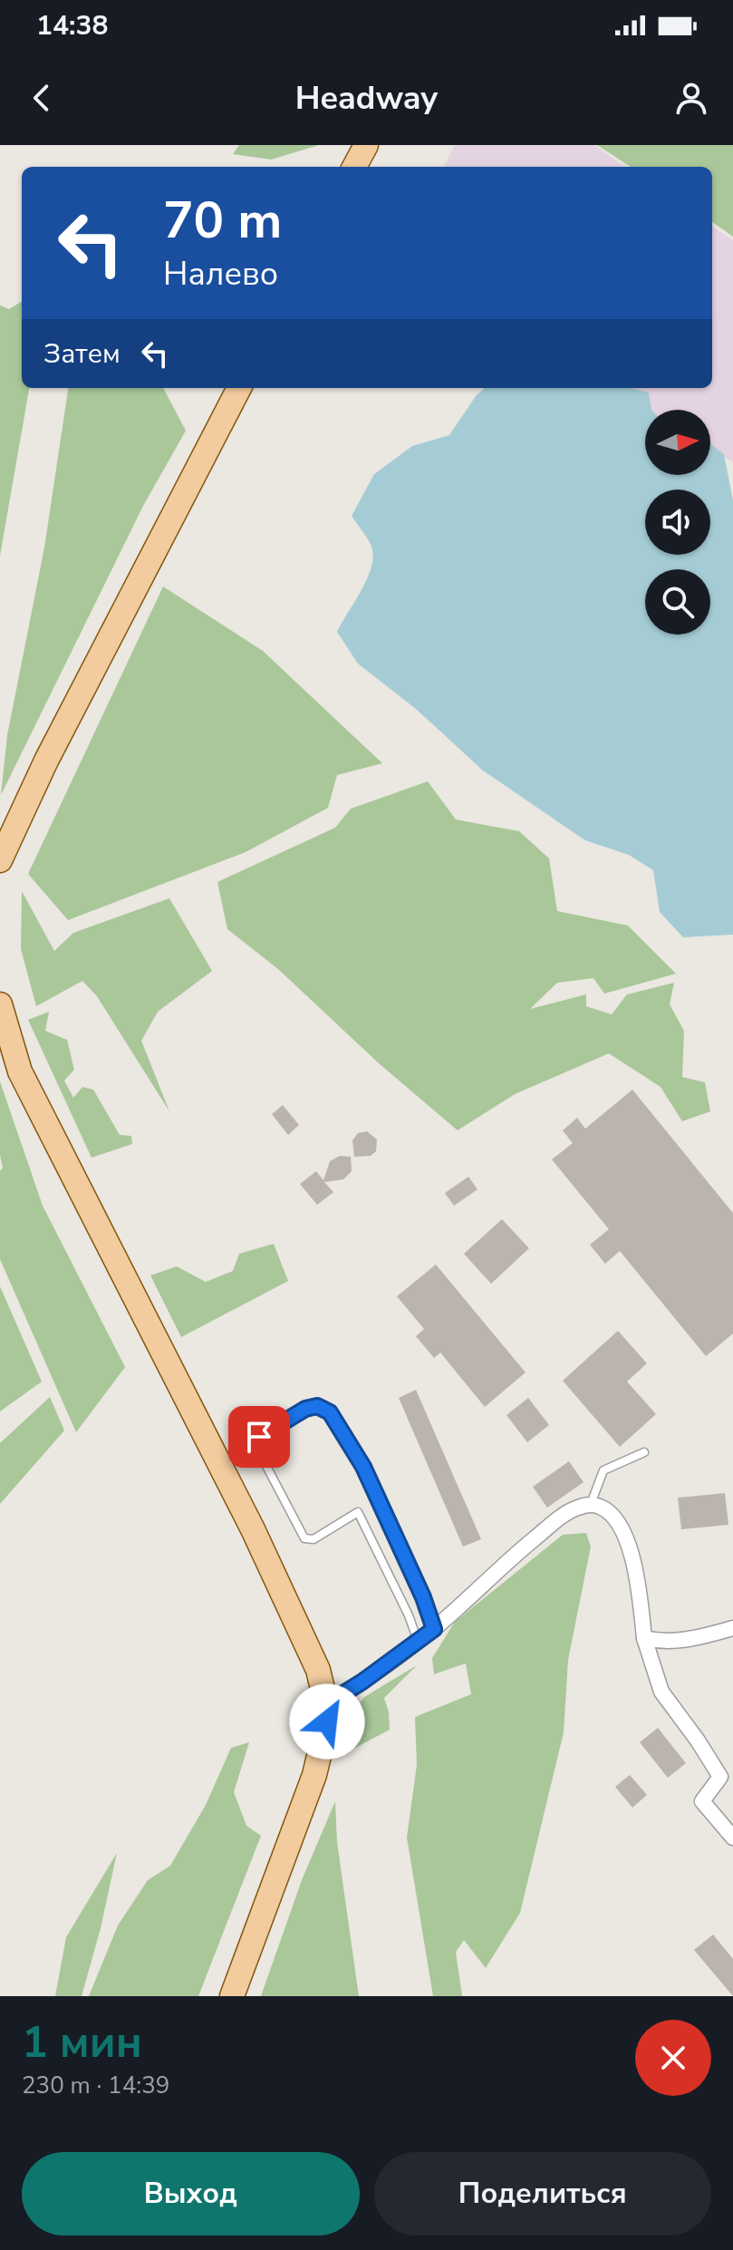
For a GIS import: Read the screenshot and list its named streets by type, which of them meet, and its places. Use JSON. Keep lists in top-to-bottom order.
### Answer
{
  "north": "right",
  "page": {
    "status": "14:38",
    "header": "Headway",
    "turn": ["70 m", "Налево"],
    "then": "Затем",
    "heading": ["1 мин", "230 m · 14:39"],
    "buttons": ["Выход", "Поделиться"]
  }
}
